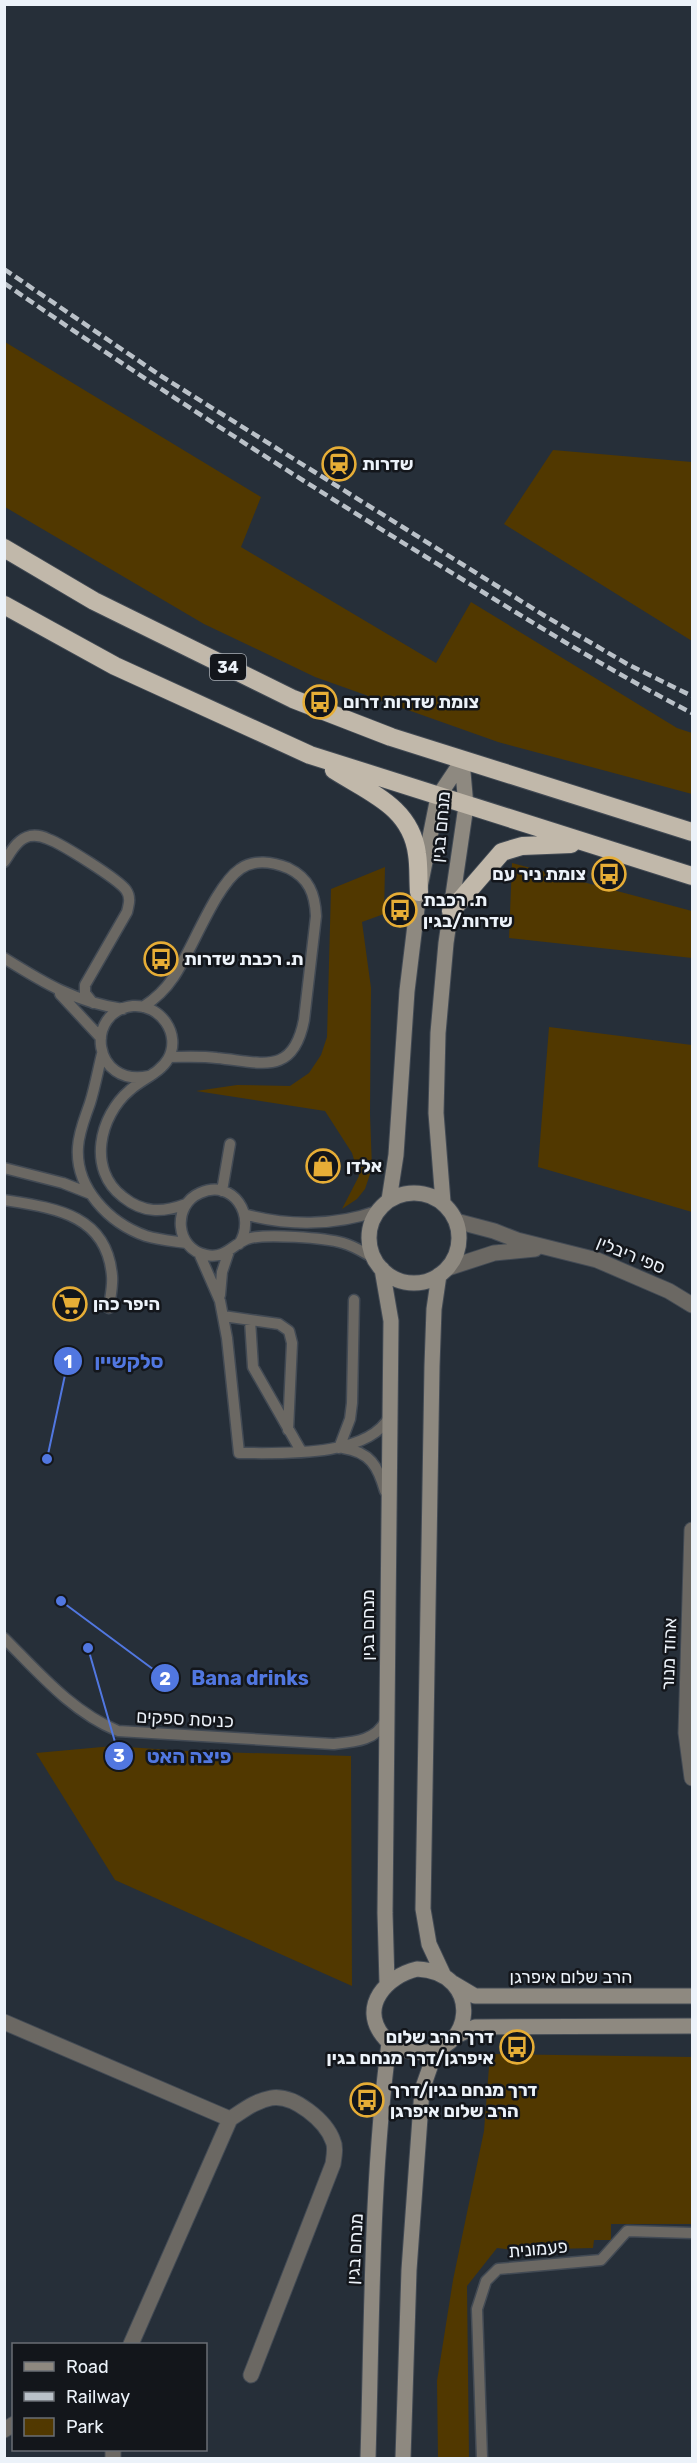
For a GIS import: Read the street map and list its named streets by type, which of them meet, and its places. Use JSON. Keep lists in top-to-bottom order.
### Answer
{
  "streets": {
    "highway": ["34"],
    "main road": ["מנחם בגין", "הרב שלום איפרגן"],
    "street": ["ספי ריבלין", "אהוד מנור"],
    "lane": ["כניסת ספקים", "פעמונית"]
  },
  "crossings": [
    ["34", "מנחם בגין"],
    ["מנחם בגין", "ספי ריבלין"],
    ["מנחם בגין", "כניסת ספקים"],
    ["מנחם בגין", "הרב שלום איפרגן"]
  ],
  "places": {
    "station": ["שדרות"],
    "bus stop": [
      "צומת שדרות דרום",
      "צומת ניר עם",
      "ת. רכבת שדרות/בגין",
      "ת. רכבת שדרות",
      "דרך הרב שלום איפרגן/דרך מנחם בגין",
      "דרך מנחם בגין/דרך הרב שלום איפרגן"
    ],
    "shop": ["אלדן"],
    "supermarket": ["היפר כהן"],
    "other": ["סלקשיין", "Bana drinks", "פיצה האט"]
  },
  "legend": ["Road", "Railway", "Park"]
}
